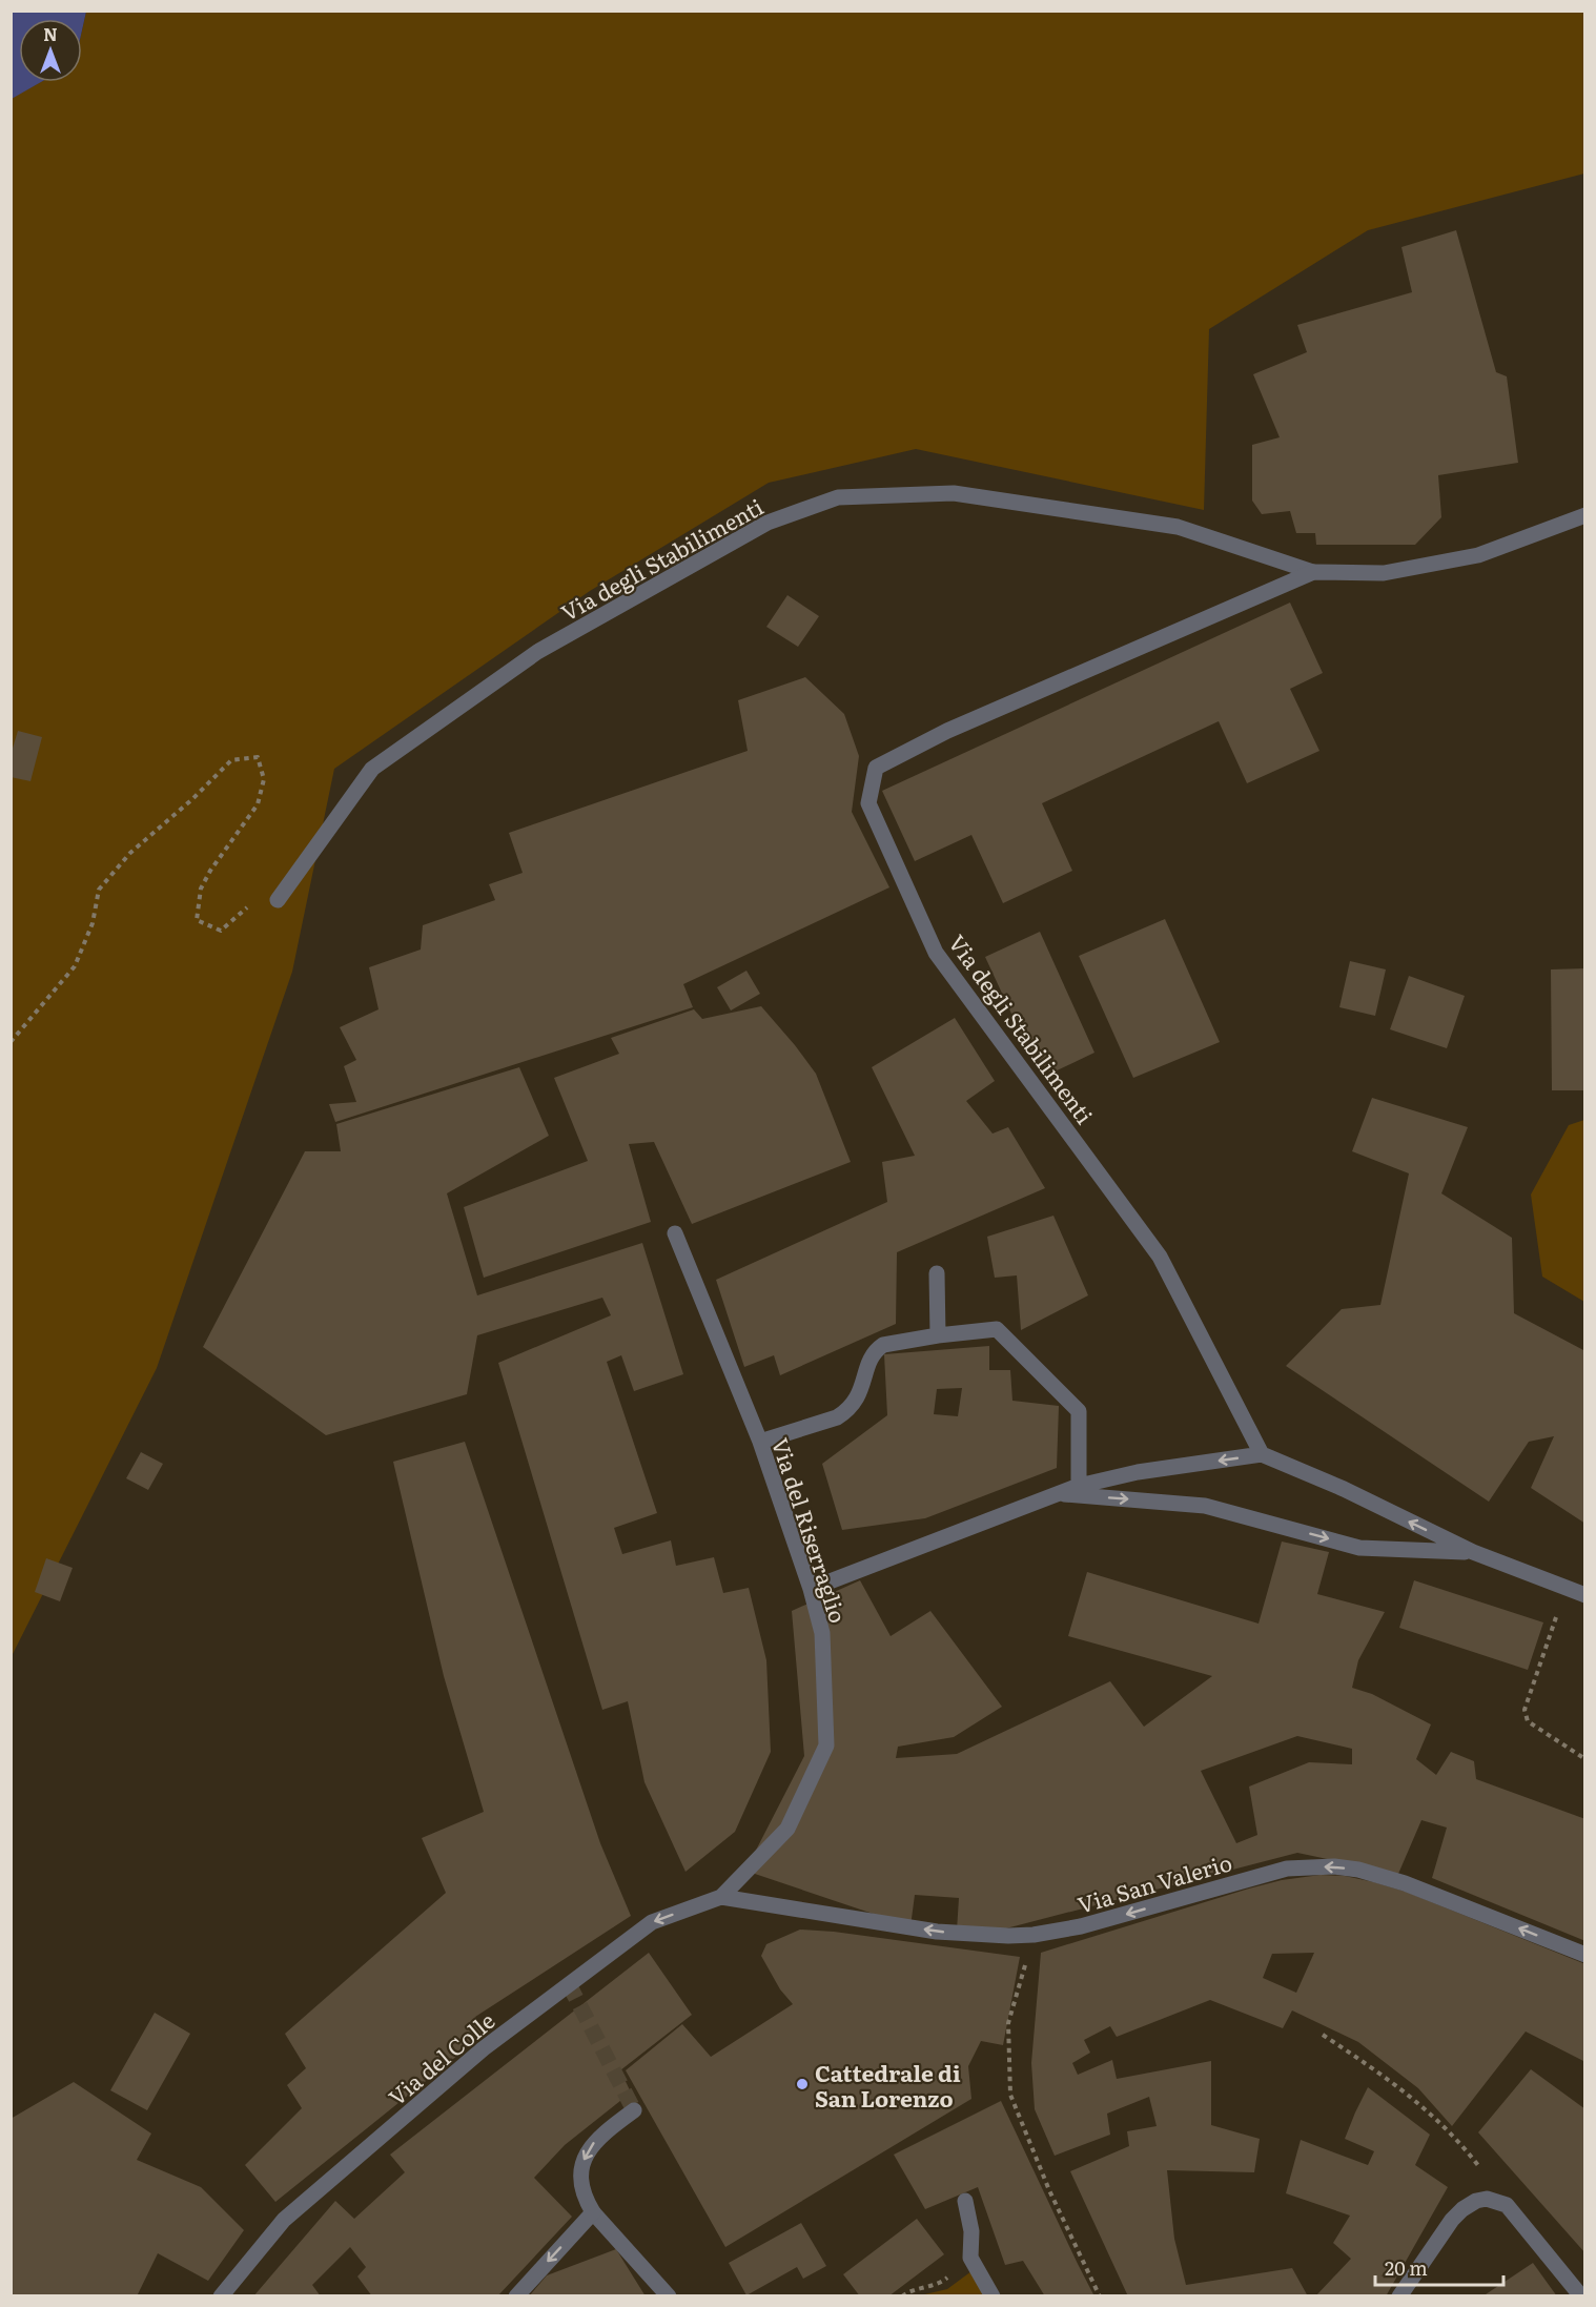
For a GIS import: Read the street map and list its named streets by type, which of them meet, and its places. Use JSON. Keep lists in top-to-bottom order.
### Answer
{
  "streets": {
    "street": [
      "Via degli Stabilimenti",
      "Via del Riserraglio",
      "Via San Valerio",
      "Via del Colle"
    ]
  },
  "crossings": [
    ["Via del Riserraglio", "Via San Valerio"],
    ["Via del Riserraglio", "Via del Colle"],
    ["Via San Valerio", "Via del Colle"]
  ],
  "one_way": ["Via San Valerio", "Via del Colle"],
  "places": ["Cattedrale di San Lorenzo"],
  "scale_bar": "20 m",
  "north": "top"
}
